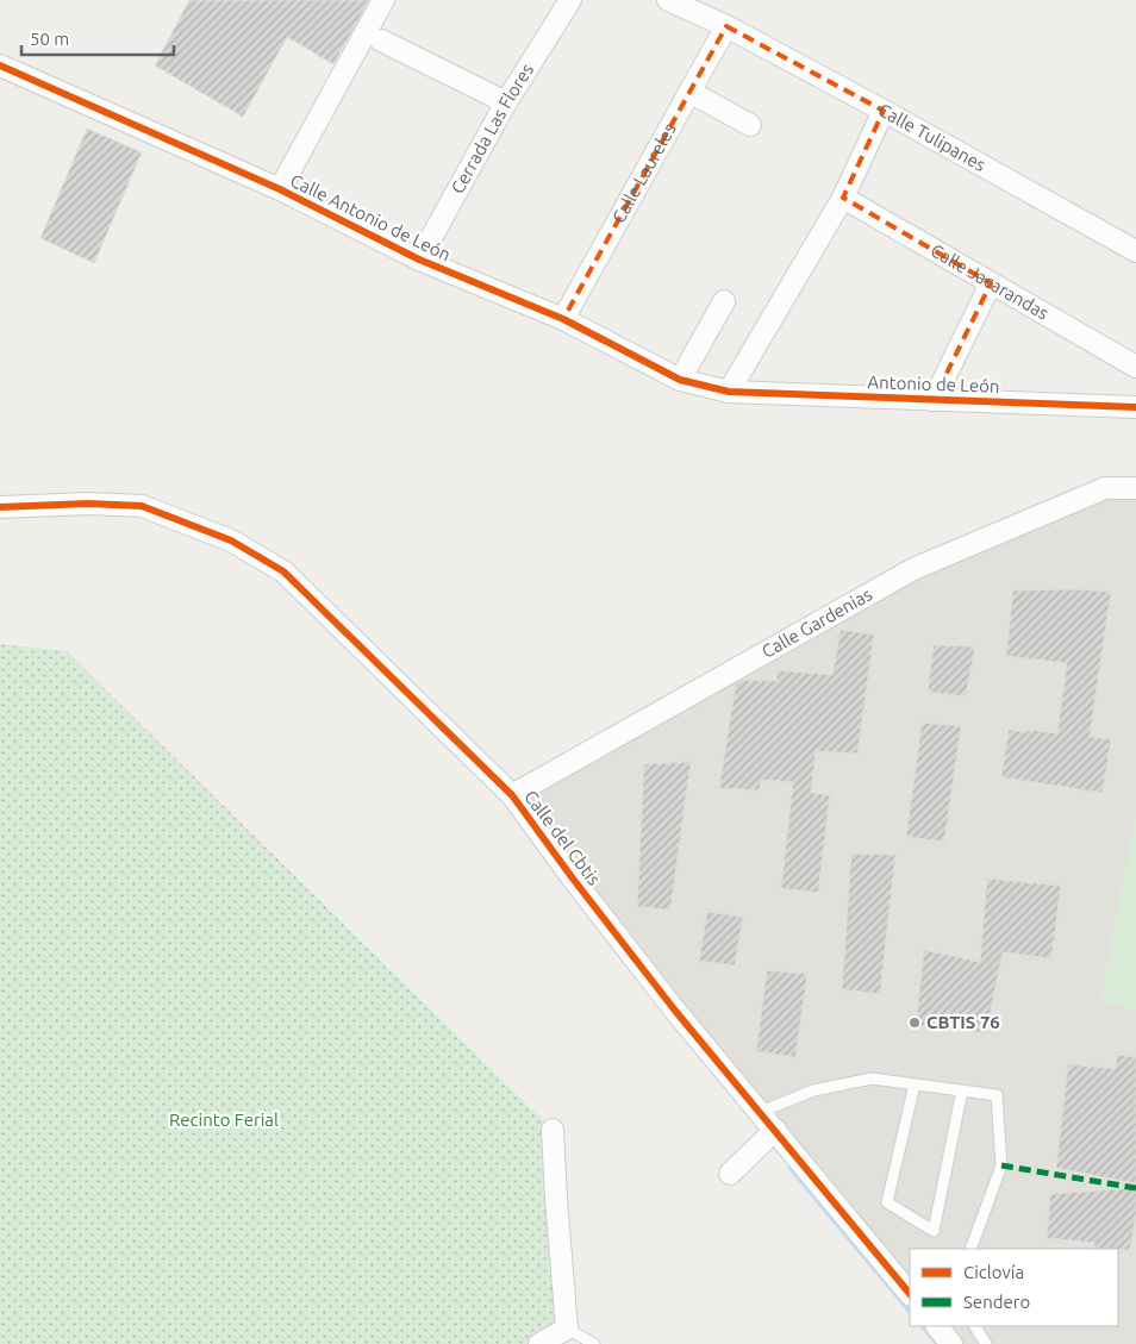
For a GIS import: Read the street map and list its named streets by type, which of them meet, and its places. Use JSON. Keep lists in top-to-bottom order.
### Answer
{
  "streets": {
    "street": [
      "Cerrada Las Flores",
      "Calle Tulipanes",
      "Calle Laureles",
      "Calle Antonio de León",
      "Calle Jacarandas",
      "Antonio de León",
      "Calle Gardenias",
      "Calle del Cbtis"
    ]
  },
  "crossings": [
    ["Cerrada Las Flores", "Calle Antonio de León"],
    ["Calle Tulipanes", "Calle Laureles"],
    ["Calle Laureles", "Calle Antonio de León"],
    ["Calle Antonio de León", "Antonio de León"],
    ["Calle Gardenias", "Calle del Cbtis"]
  ],
  "parks": ["Recinto Ferial"],
  "places": ["CBTIS 76"],
  "legend": ["Ciclovía", "Sendero"],
  "scale_bar": "50 m"
}
